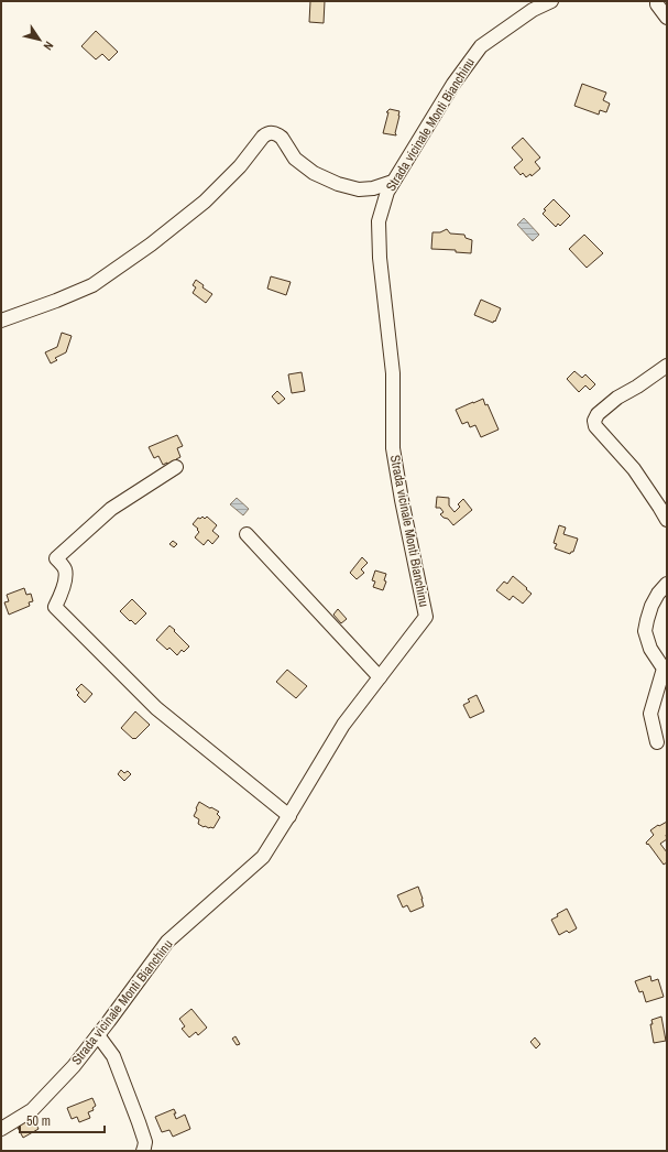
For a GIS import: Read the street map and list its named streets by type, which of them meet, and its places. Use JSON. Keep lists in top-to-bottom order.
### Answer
{
  "streets": {
    "street": ["Strada vicinale Monti Bianchinu"]
  },
  "scale_bar": "50 m",
  "north": "bottom right"
}
